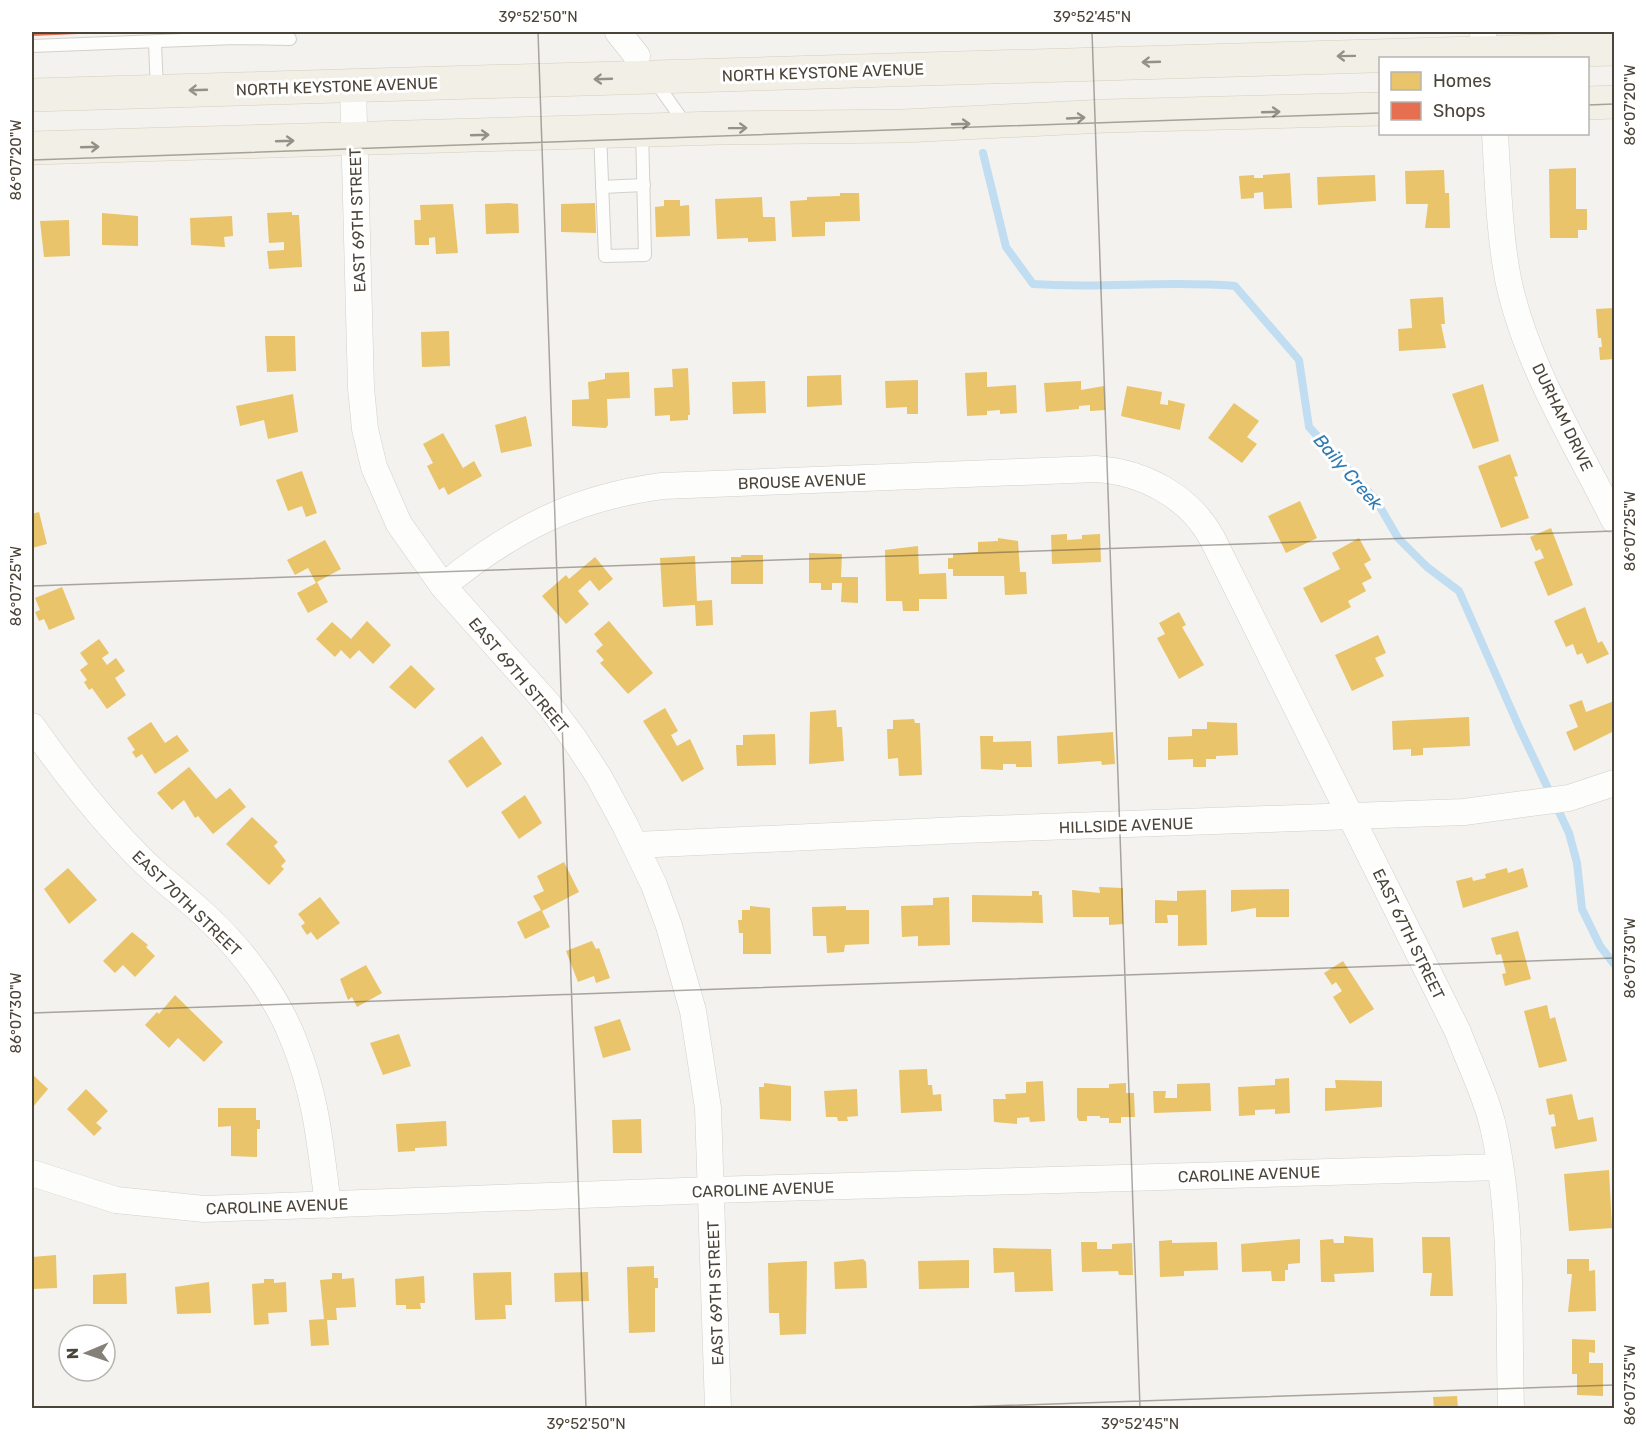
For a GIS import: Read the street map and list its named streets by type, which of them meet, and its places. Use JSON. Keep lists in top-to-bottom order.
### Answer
{
  "streets": {
    "main road": ["NORTH KEYSTONE AVENUE"],
    "street": [
      "EAST 69TH STREET",
      "DURHAM DRIVE",
      "BROUSE AVENUE",
      "HILLSIDE AVENUE",
      "EAST 70TH STREET",
      "EAST 67TH STREET",
      "CAROLINE AVENUE"
    ]
  },
  "crossings": [
    ["NORTH KEYSTONE AVENUE", "EAST 69TH STREET"],
    ["EAST 69TH STREET", "BROUSE AVENUE"],
    ["EAST 69TH STREET", "HILLSIDE AVENUE"],
    ["EAST 69TH STREET", "CAROLINE AVENUE"],
    ["BROUSE AVENUE", "EAST 67TH STREET"],
    ["HILLSIDE AVENUE", "EAST 67TH STREET"],
    ["EAST 70TH STREET", "CAROLINE AVENUE"],
    ["EAST 67TH STREET", "CAROLINE AVENUE"]
  ],
  "water": ["Baily Creek"],
  "legend": ["Homes", "Shops"],
  "north": "left",
  "coordinates": [
    "39°52'50\"N",
    "39°52'45\"N",
    "86°07'20\"W",
    "86°07'25\"W",
    "86°07'30\"W",
    "86°07'35\"W"
  ]
}
